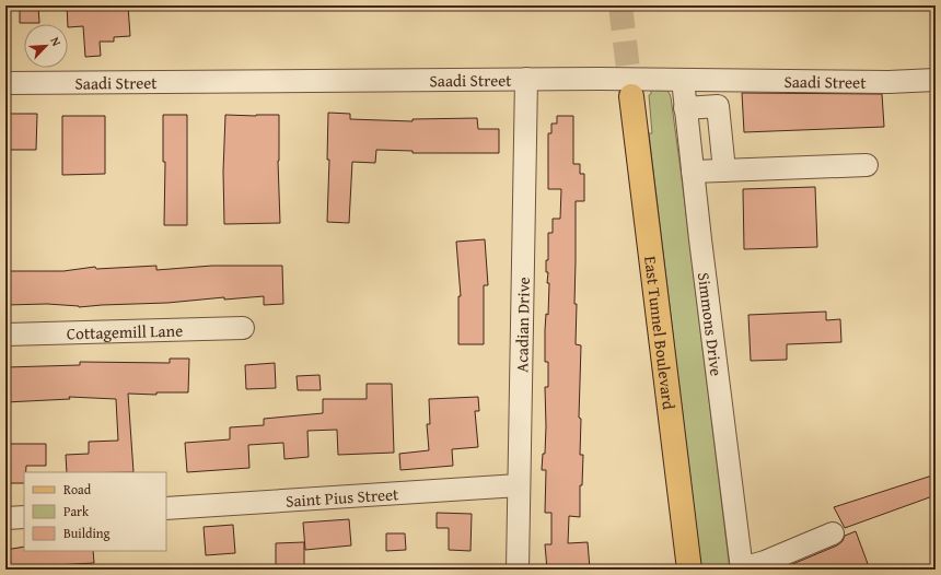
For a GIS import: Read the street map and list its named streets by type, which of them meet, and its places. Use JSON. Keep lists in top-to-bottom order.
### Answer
{
  "streets": {
    "main road": ["East Tunnel Boulevard"],
    "street": [
      "Saadi Street",
      "Acadian Drive",
      "Simmons Drive",
      "Cottagemill Lane",
      "Saint Pius Street"
    ]
  },
  "crossings": [
    ["Saadi Street", "Acadian Drive"],
    ["Saadi Street", "Simmons Drive"],
    ["Acadian Drive", "Saint Pius Street"]
  ],
  "legend": ["Road", "Park", "Building"],
  "north": "top right"
}
